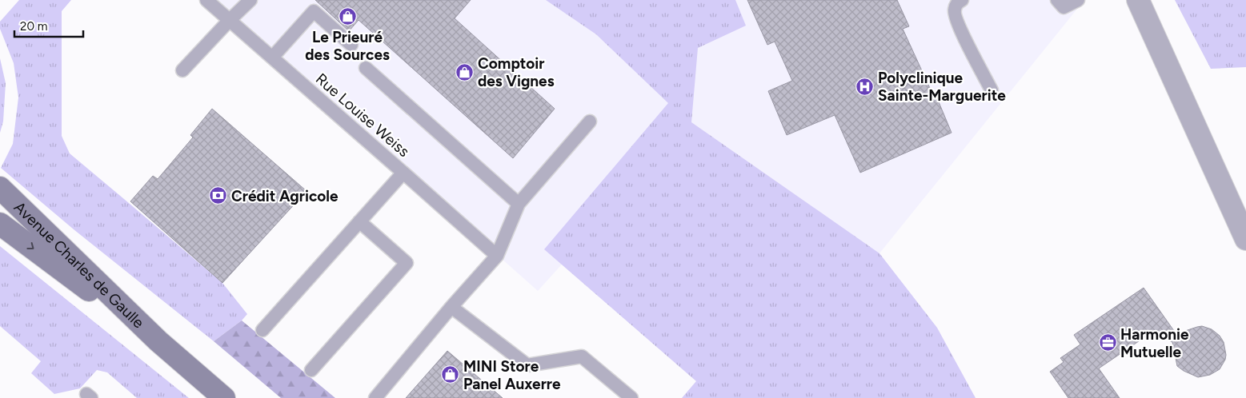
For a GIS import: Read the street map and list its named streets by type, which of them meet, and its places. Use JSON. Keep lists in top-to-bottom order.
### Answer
{
  "streets": {
    "main road": ["Avenue Charles de Gaulle"],
    "lane": ["Rue Louise Weiss"]
  },
  "places": {
    "shop": ["Le Prieuré des Sources", "Comptoir des Vignes", "MINI Store Panel Auxerre"],
    "hospital": ["Polyclinique Sainte-Marguerite"],
    "bank": ["Crédit Agricole"],
    "office": ["Harmonie Mutuelle"]
  },
  "scale_bar": "20 m"
}
